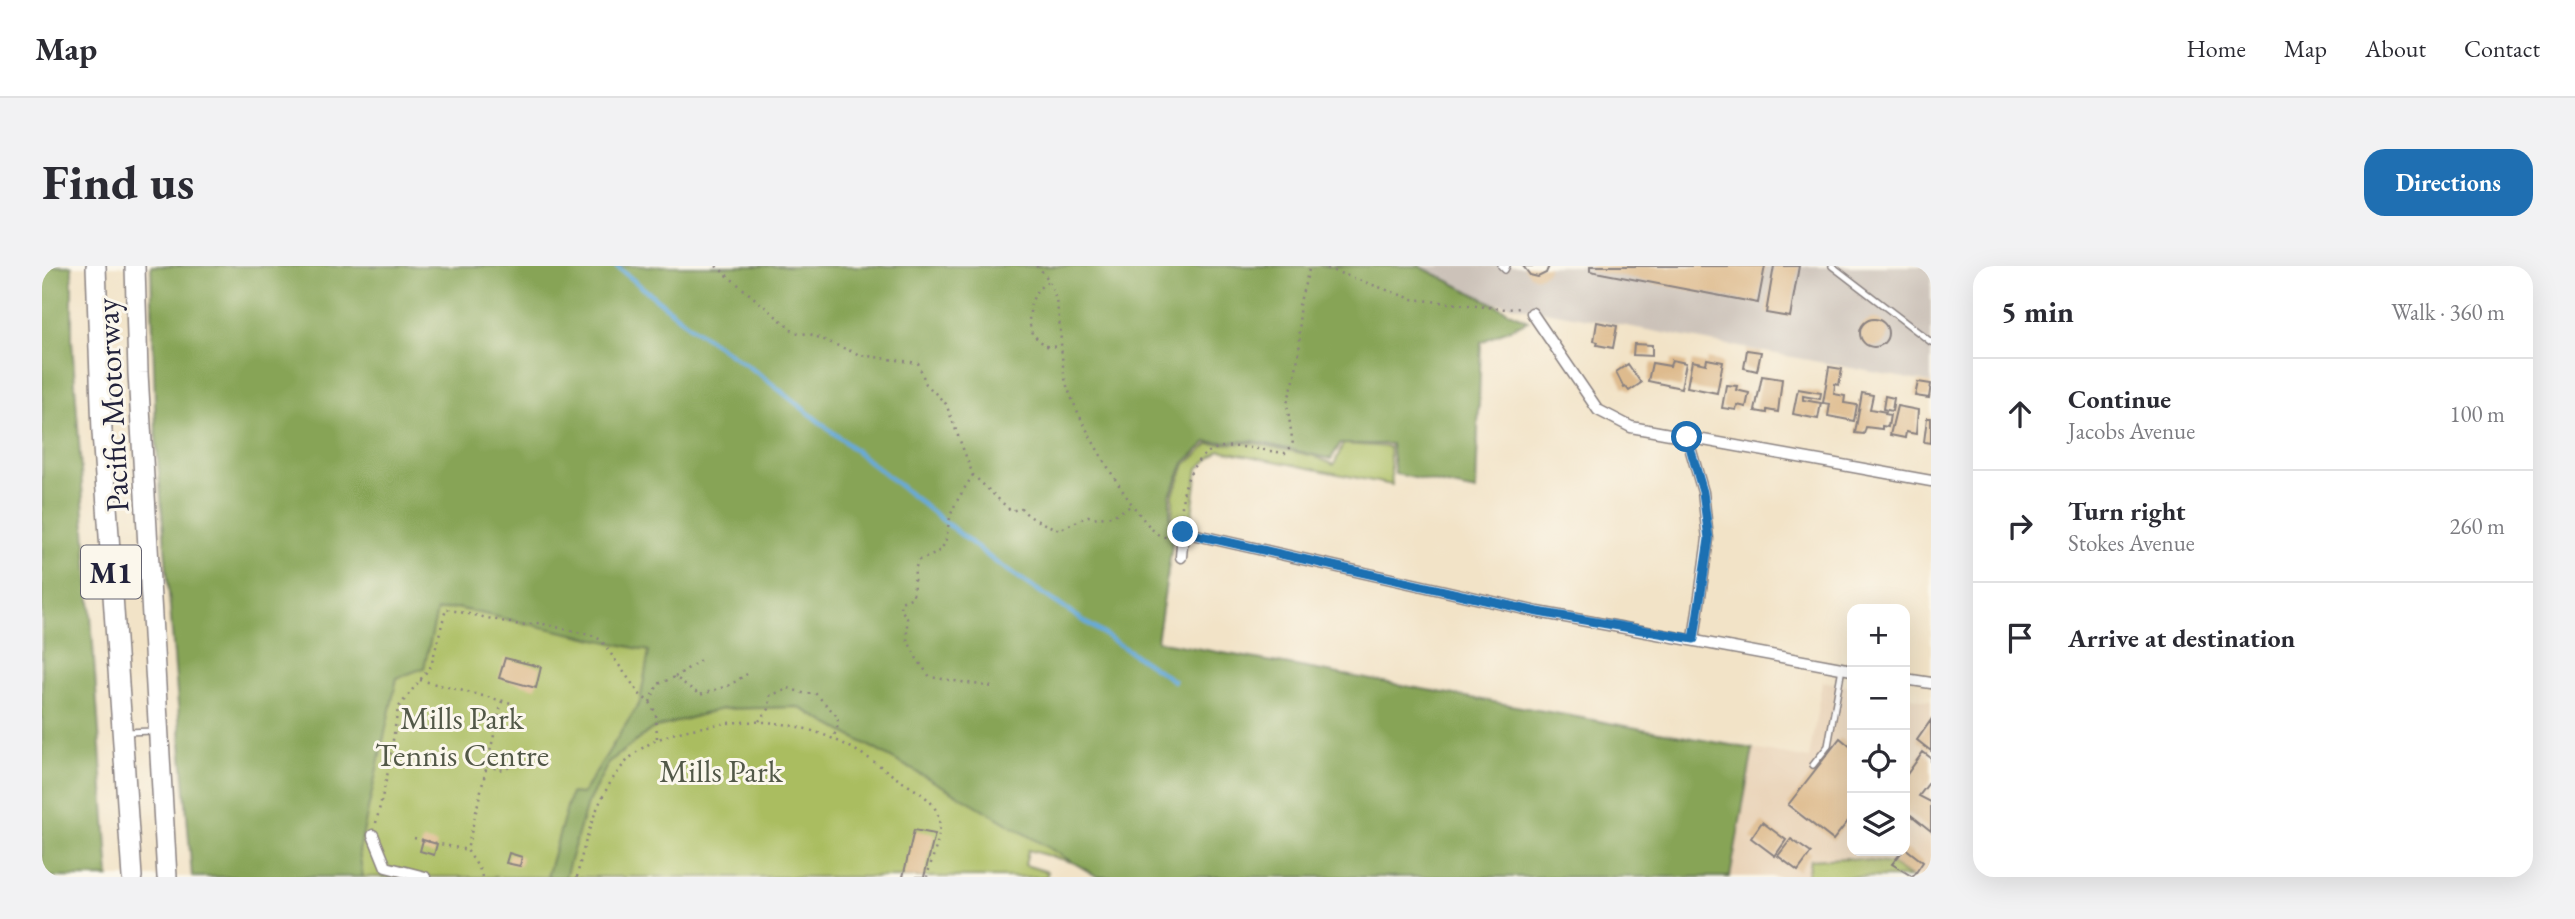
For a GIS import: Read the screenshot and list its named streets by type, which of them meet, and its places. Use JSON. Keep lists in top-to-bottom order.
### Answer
{
  "streets": {
    "highway": ["Pacific Motorway", "M1"]
  },
  "parks": ["Mills Park Tennis Centre", "Mills Park"],
  "page": {
    "header": "Map",
    "nav": [
      "Home",
      "Map",
      "About",
      "Contact"
    ],
    "buttons": "Directions",
    "title": "Find us",
    "heading": ["5 min", "Walk · 360 m"],
    "list": [
      ["Continue", "Jacobs Avenue", "100 m"],
      ["Turn right", "Stokes Avenue", "260 m"],
      "Arrive at destination"
    ],
    "map_buttons": ["+", "−"]
  }
}
